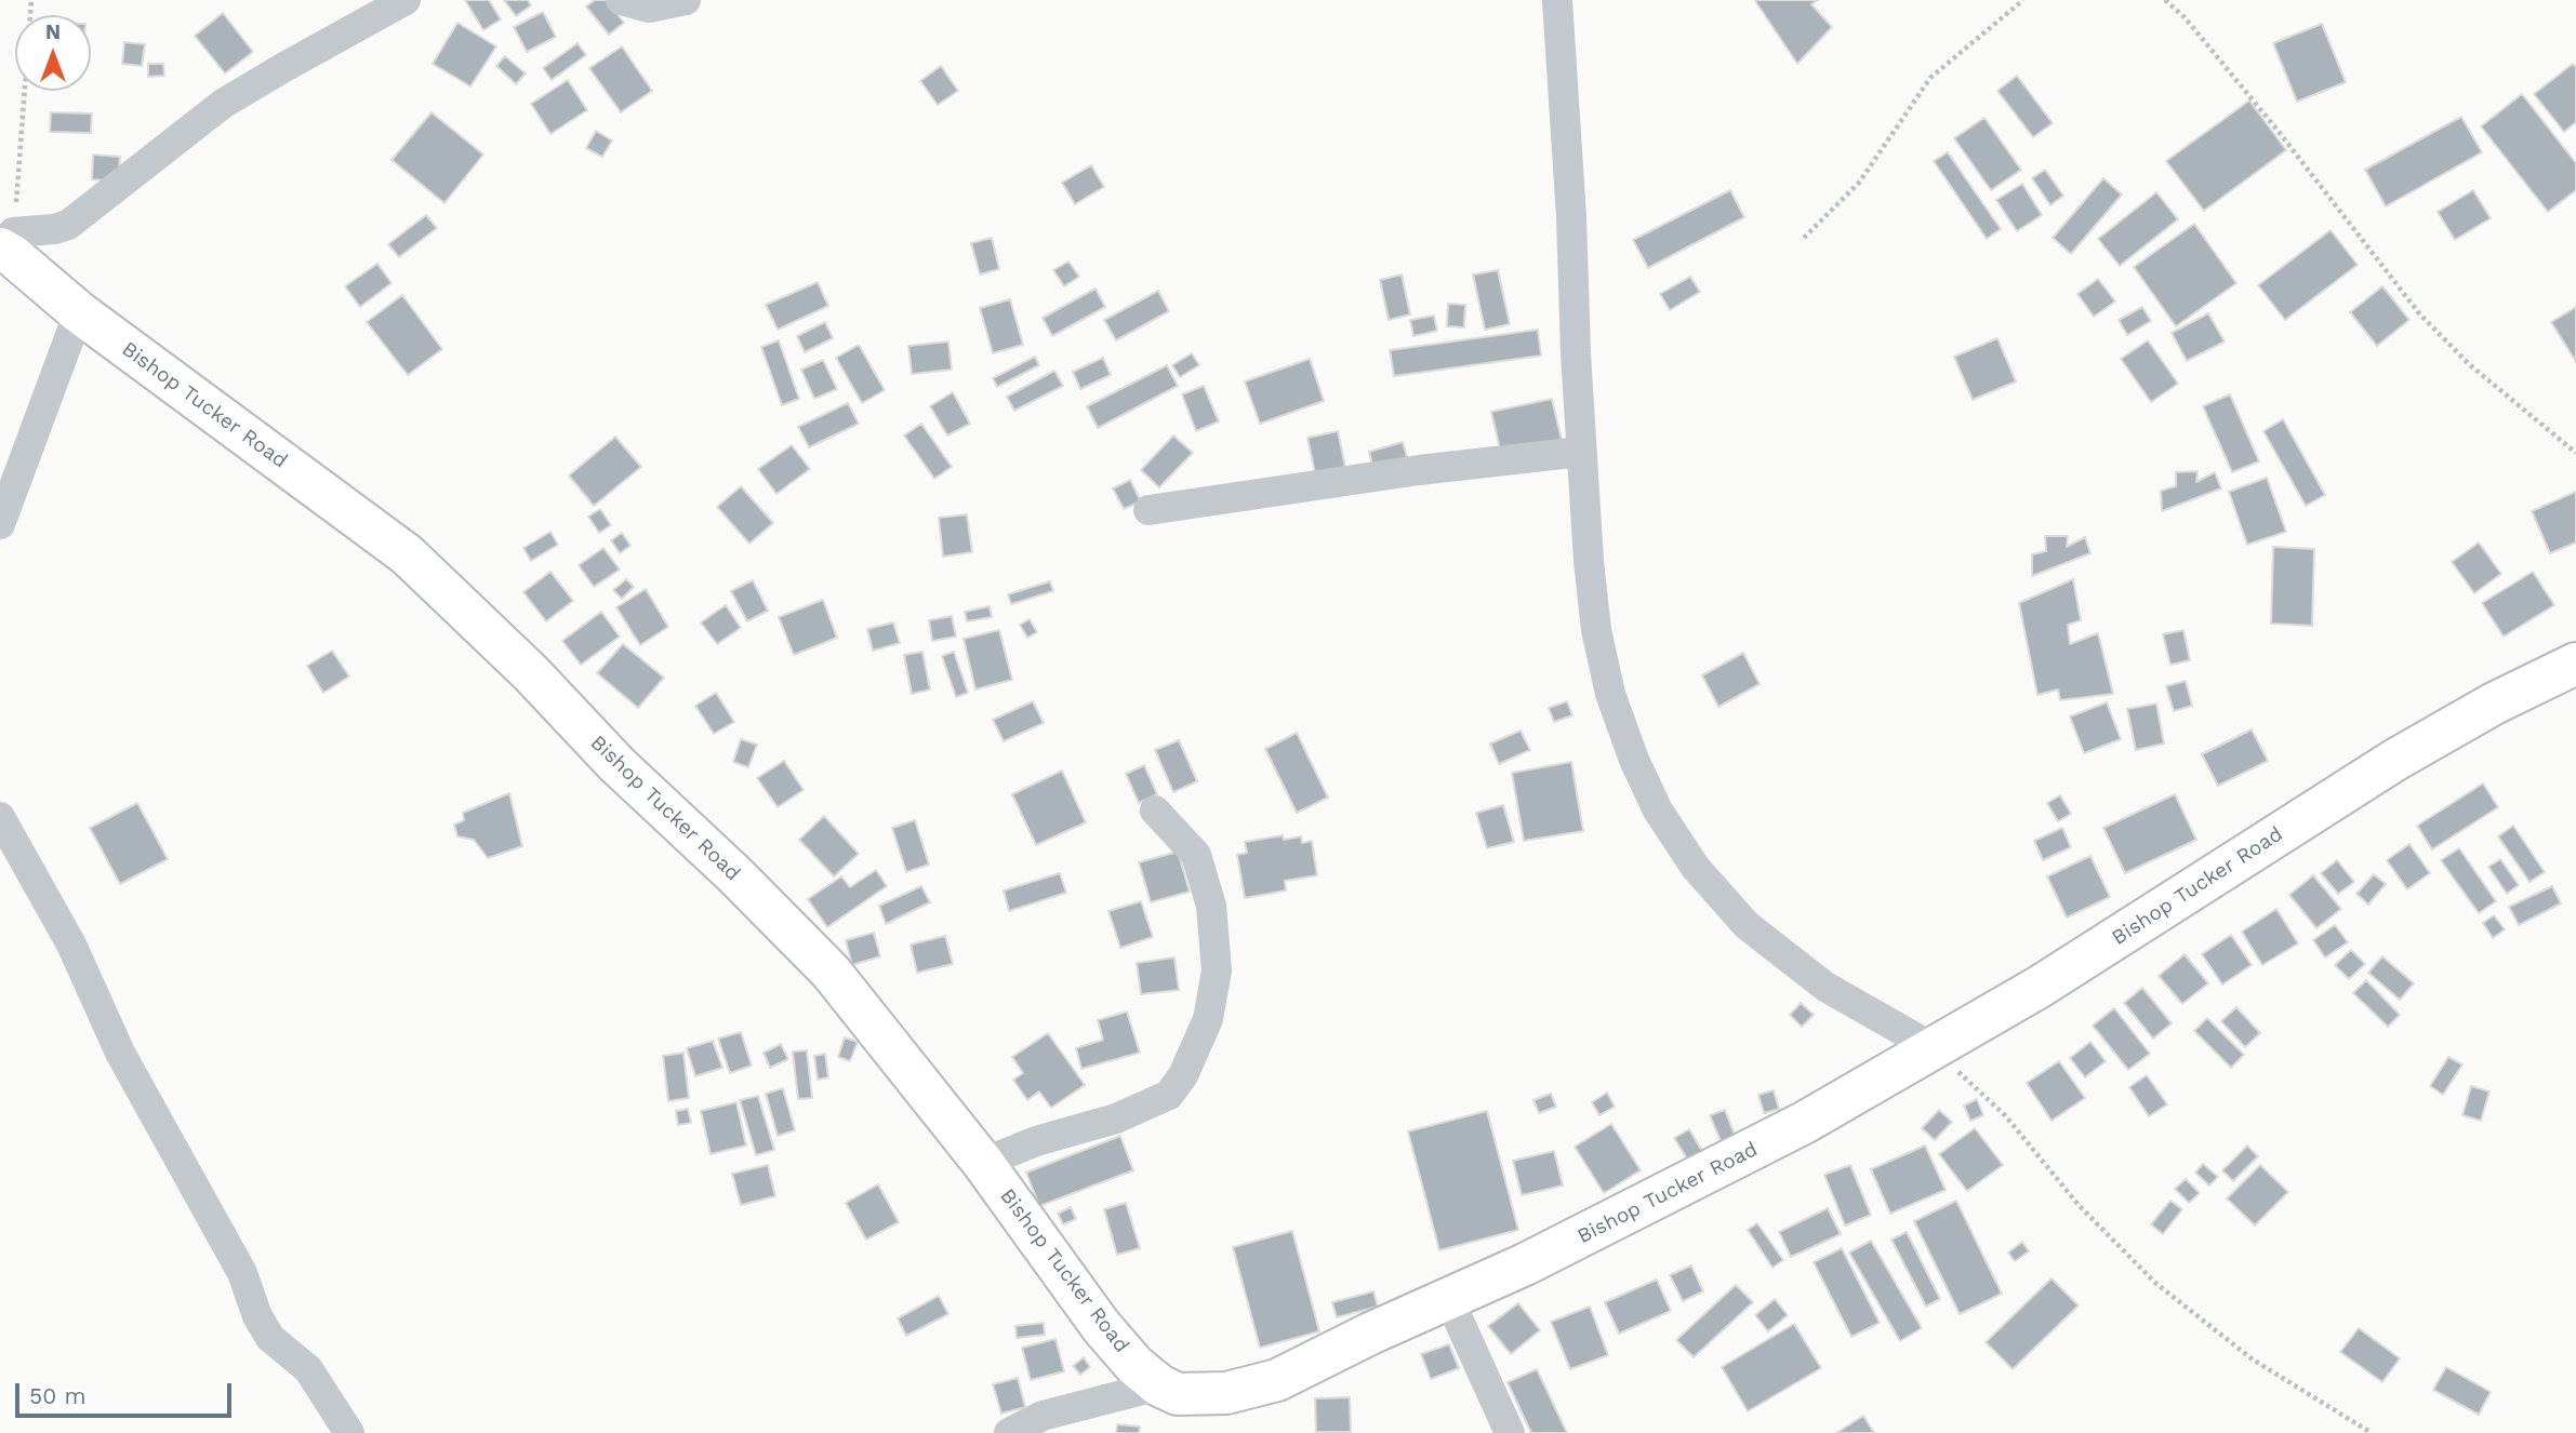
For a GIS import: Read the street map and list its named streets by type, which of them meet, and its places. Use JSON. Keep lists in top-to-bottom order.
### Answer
{
  "streets": {
    "main road": ["Bishop Tucker Road"]
  },
  "scale_bar": "50 m",
  "north": "top"
}
